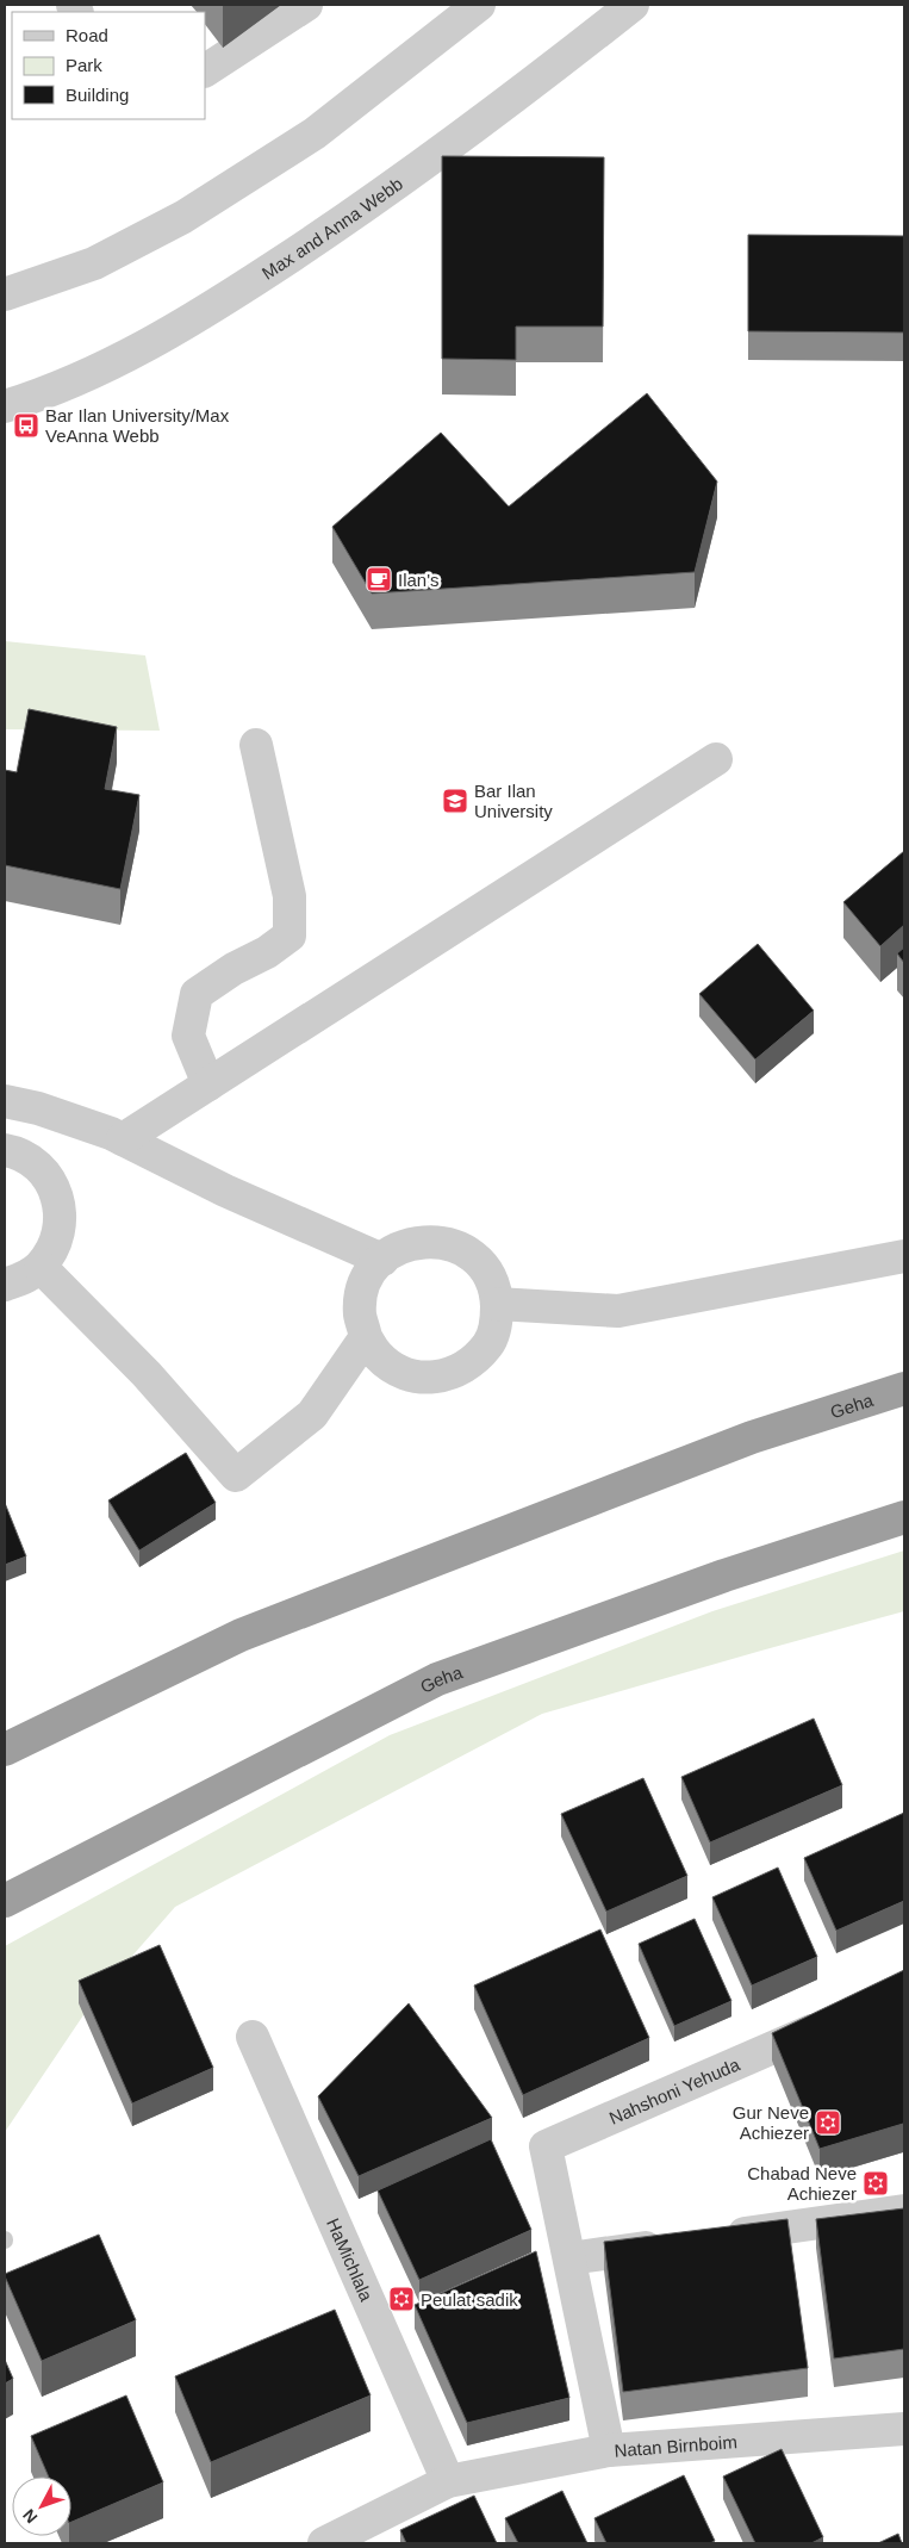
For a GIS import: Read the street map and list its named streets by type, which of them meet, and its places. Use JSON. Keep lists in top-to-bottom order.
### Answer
{
  "streets": {
    "highway": ["Geha"],
    "street": [
      "Max and Anna Webb",
      "Nahshoni Yehuda",
      "HaMichlala",
      "Natan Birnboim"
    ]
  },
  "crossings": [
    ["Nahshoni Yehuda", "Natan Birnboim"],
    ["HaMichlala", "Natan Birnboim"]
  ],
  "places": {
    "bus stop": ["Bar Ilan University/Max VeAnna Webb"],
    "cafe": ["Ilan's"],
    "school or university": ["Bar Ilan University"],
    "synagogue": ["Gur Neve Achiezer", "Chabad Neve Achiezer", "Peulat sadik"]
  },
  "legend": ["Road", "Park", "Building"],
  "north": "bottom left"
}
